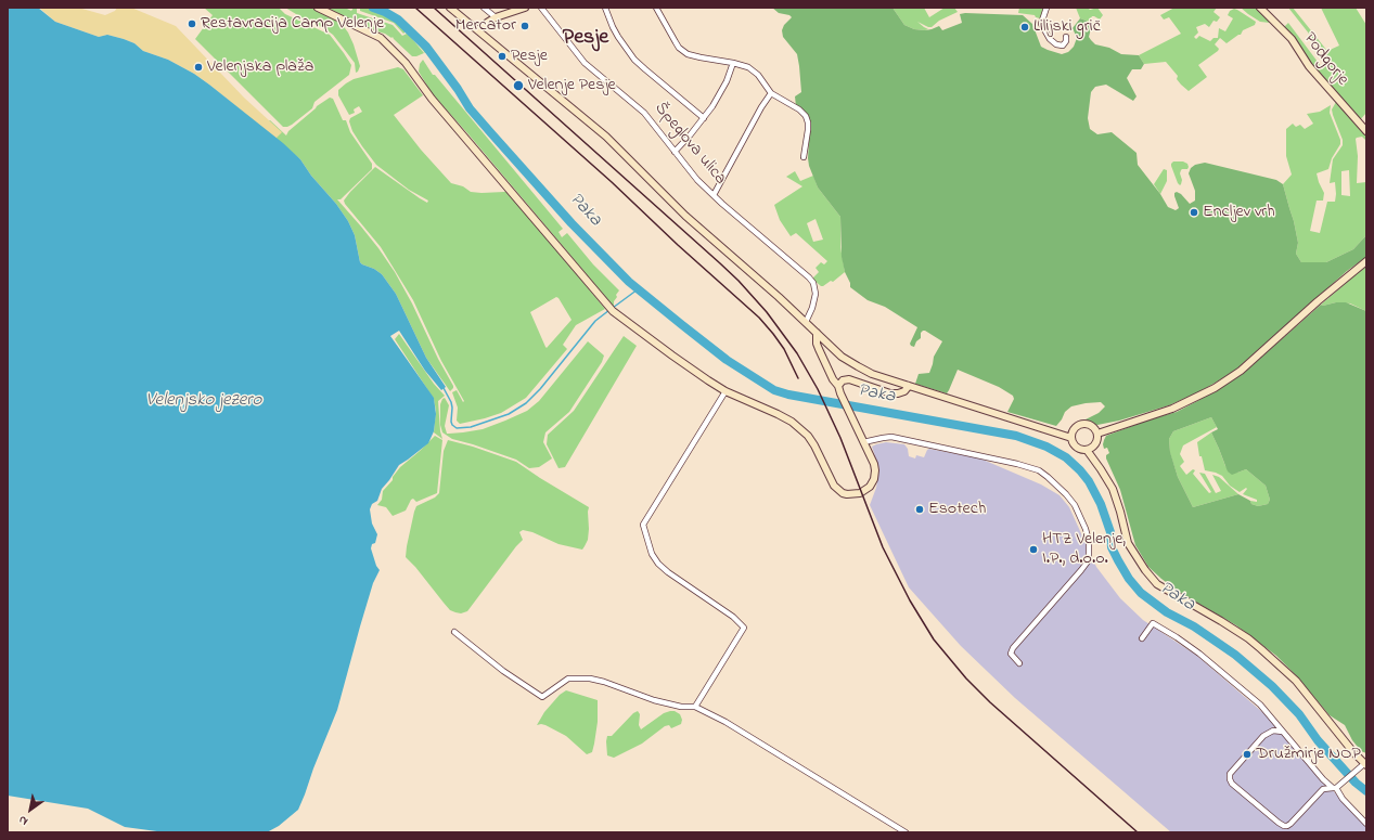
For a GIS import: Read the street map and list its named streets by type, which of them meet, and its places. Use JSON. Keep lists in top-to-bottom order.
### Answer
{
  "streets": {
    "main road": ["Podgorje"],
    "street": ["Špeglova ulica"]
  },
  "districts": ["Pesje"],
  "water": ["Paka", "Velenjsko jezero"],
  "places": [
    "Restavracija Camp Velenje",
    "Mercator",
    "Lilijski grič",
    "Pesje",
    "Velenjska plaža",
    "Velenje Pesje",
    "Encljev vrh",
    "Esotech",
    "HTZ Velenje, I.P., d.o.o.",
    "Družmirje NOP"
  ],
  "north": "bottom left"
}
